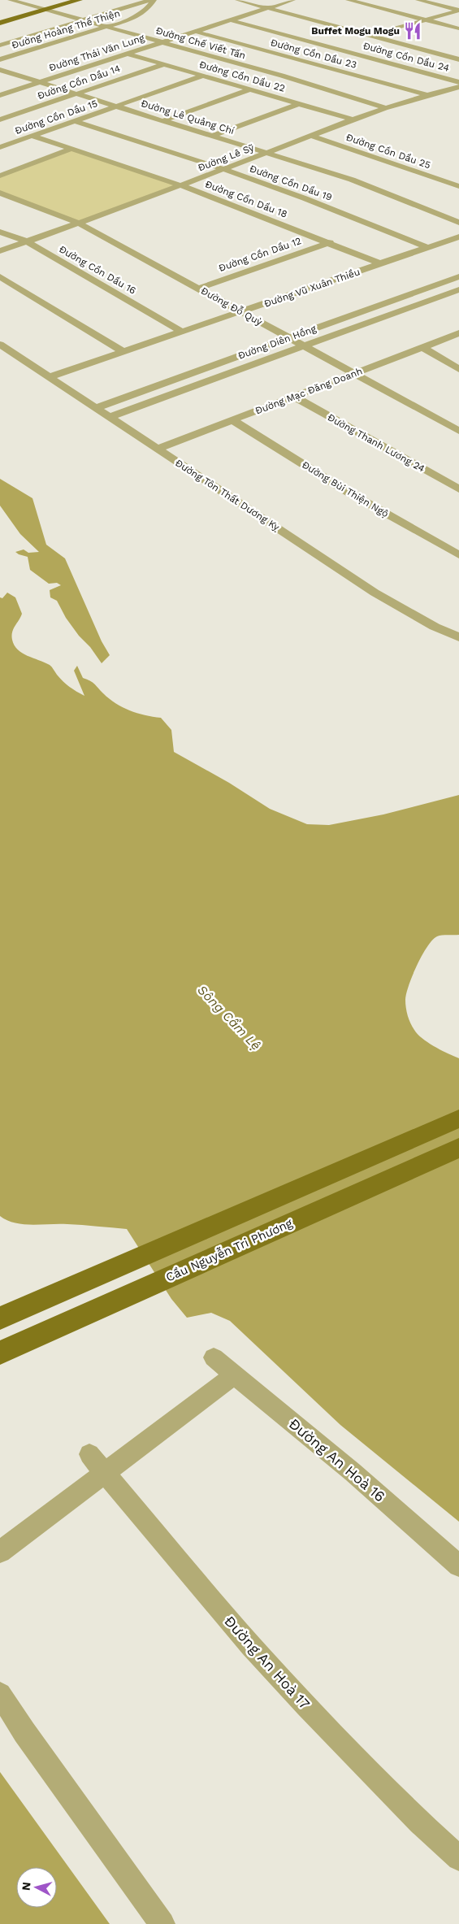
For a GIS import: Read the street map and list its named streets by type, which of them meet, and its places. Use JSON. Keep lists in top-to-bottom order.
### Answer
{
  "streets": {
    "main road": ["Cầu Nguyễn Tri Phương"],
    "street": [
      "Đường Hoàng Thế Thiện",
      "Đường Chế Viết Tấn",
      "Đường Thái Văn Lung",
      "Đường Cồn Dầu 23",
      "Đường Cồn Dầu 24",
      "Đường Cồn Dầu 22",
      "Đường Cồn Dầu 14",
      "Đường Cồn Dầu 15",
      "Đường Lê Quảng Chí",
      "Đường Cồn Dầu 25",
      "Đường Lê Sỹ",
      "Đường Cồn Dầu 19",
      "Đường Cồn Dầu 18",
      "Đường Cồn Dầu 12",
      "Đường Cồn Dầu 16",
      "Đường Vũ Xuân Thiều",
      "Đường Đỗ Quỳ",
      "Đường Diên Hồng",
      "Đường Mạc Đăng Doanh",
      "Đường Thanh Lương 24",
      "Đường Bùi Thiện Ngộ",
      "Đường Tôn Thất Dương Kỵ",
      "Đường An Hoà 16",
      "Đường An Hoà 17"
    ]
  },
  "crossings": [
    ["Đường Hoàng Thế Thiện", "Đường Chế Viết Tấn"],
    ["Đường Chế Viết Tấn", "Đường Thái Văn Lung"],
    ["Đường Chế Viết Tấn", "Đường Lê Sỹ"],
    ["Đường Thái Văn Lung", "Đường Cồn Dầu 23"],
    ["Đường Thái Văn Lung", "Đường Cồn Dầu 24"],
    ["Đường Thái Văn Lung", "Đường Cồn Dầu 22"],
    ["Đường Thái Văn Lung", "Đường Lê Quảng Chí"],
    ["Đường Cồn Dầu 23", "Đường Lê Sỹ"],
    ["Đường Cồn Dầu 22", "Đường Cồn Dầu 14"],
    ["Đường Cồn Dầu 22", "Đường Cồn Dầu 15"],
    ["Đường Cồn Dầu 22", "Đường Lê Sỹ"],
    ["Đường Cồn Dầu 14", "Đường Lê Quảng Chí"],
    ["Đường Cồn Dầu 15", "Đường Lê Quảng Chí"],
    ["Đường Cồn Dầu 15", "Đường Cồn Dầu 19"],
    ["Đường Cồn Dầu 15", "Đường Cồn Dầu 18"],
    ["Đường Lê Quảng Chí", "Đường Lê Sỹ"],
    ["Đường Cồn Dầu 25", "Đường Lê Sỹ"],
    ["Đường Lê Sỹ", "Đường Cồn Dầu 19"],
    ["Đường Lê Sỹ", "Đường Cồn Dầu 18"],
    ["Đường Lê Sỹ", "Đường Cồn Dầu 16"],
    ["Đường Lê Sỹ", "Đường Đỗ Quỳ"],
    ["Đường Cồn Dầu 19", "Đường Vũ Xuân Thiều"],
    ["Đường Cồn Dầu 18", "Đường Cồn Dầu 12"],
    ["Đường Cồn Dầu 18", "Đường Vũ Xuân Thiều"],
    ["Đường Cồn Dầu 12", "Đường Đỗ Quỳ"],
    ["Đường Cồn Dầu 16", "Đường Vũ Xuân Thiều"],
    ["Đường Vũ Xuân Thiều", "Đường Đỗ Quỳ"],
    ["Đường Vũ Xuân Thiều", "Đường Tôn Thất Dương Kỵ"],
    ["Đường Đỗ Quỳ", "Đường Diên Hồng"],
    ["Đường Đỗ Quỳ", "Đường Mạc Đăng Doanh"],
    ["Đường Diên Hồng", "Đường Tôn Thất Dương Kỵ"],
    ["Đường Mạc Đăng Doanh", "Đường Thanh Lương 24"],
    ["Đường Mạc Đăng Doanh", "Đường Bùi Thiện Ngộ"],
    ["Đường Mạc Đăng Doanh", "Đường Tôn Thất Dương Kỵ"]
  ],
  "water": ["Sông Cẩm Lệ"],
  "places": {
    "restaurant": ["Buffet Mogu Mogu"]
  },
  "north": "left"
}
